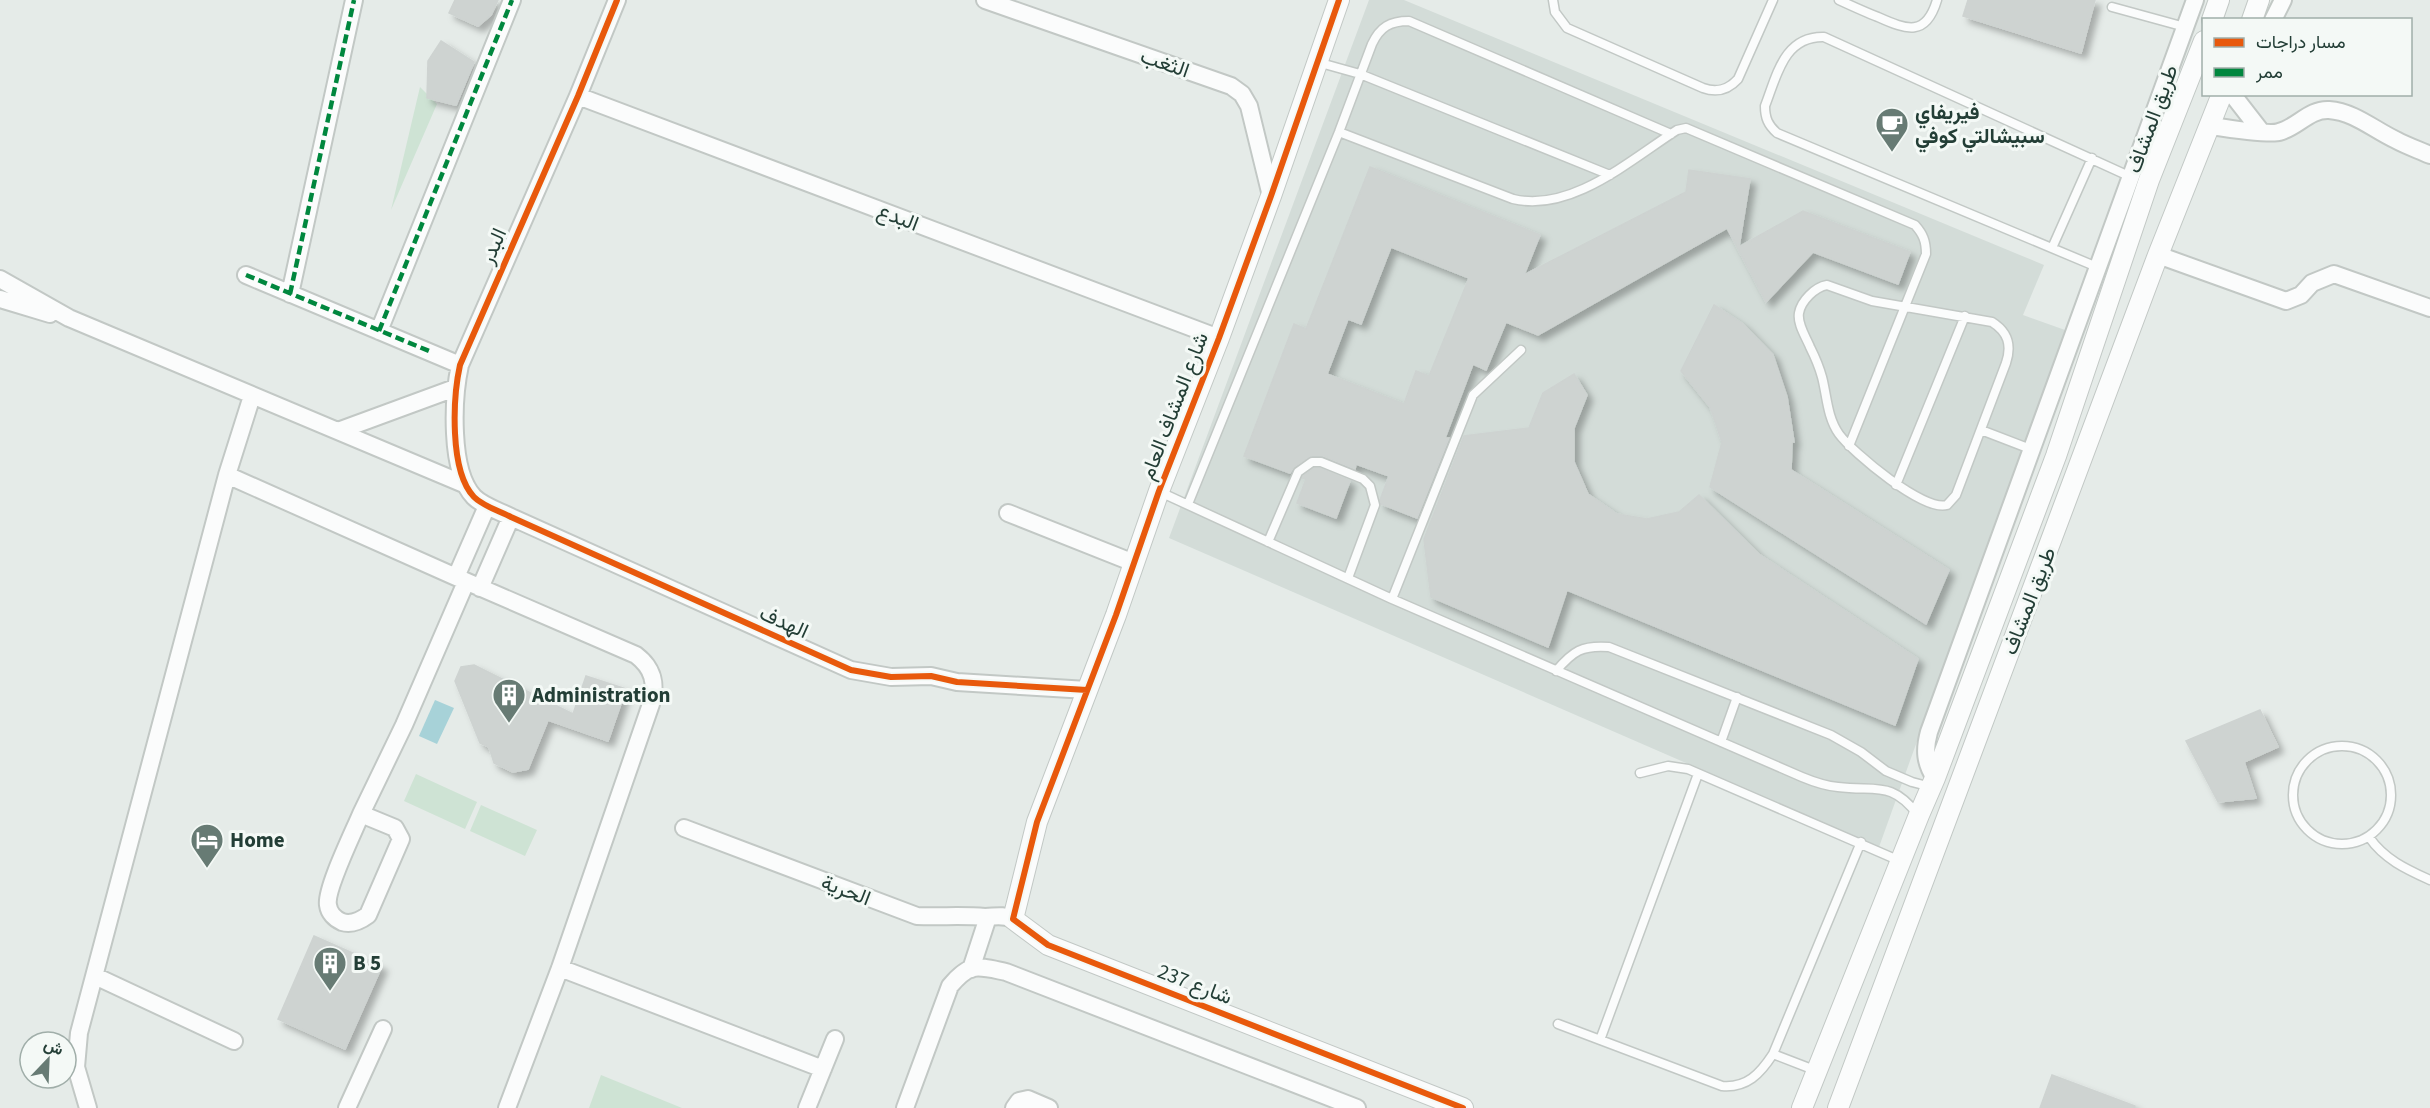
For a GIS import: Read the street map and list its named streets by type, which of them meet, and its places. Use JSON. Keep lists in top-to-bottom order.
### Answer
{
  "streets": {
    "street": [
      "الثغب",
      "طريق المشاف",
      "البدع",
      "البدر",
      "شارع المشاف العام",
      "الهدف",
      "الحرية",
      "شارع 237"
    ]
  },
  "crossings": [
    ["الثغب", "شارع المشاف العام"],
    ["البدع", "البدر"],
    ["البدع", "شارع المشاف العام"],
    ["البدر", "الهدف"],
    ["شارع المشاف العام", "الهدف"],
    ["شارع المشاف العام", "الحرية"],
    ["شارع المشاف العام", "شارع 237"],
    ["الحرية", "شارع 237"]
  ],
  "places": {
    "cafe": ["فيريفاي سبيشالتي كوفي"],
    "building": ["Administration", "B 5"],
    "hotel": ["Home"]
  },
  "legend": ["مسار دراجات", "ممر"],
  "north": "top right"
}
